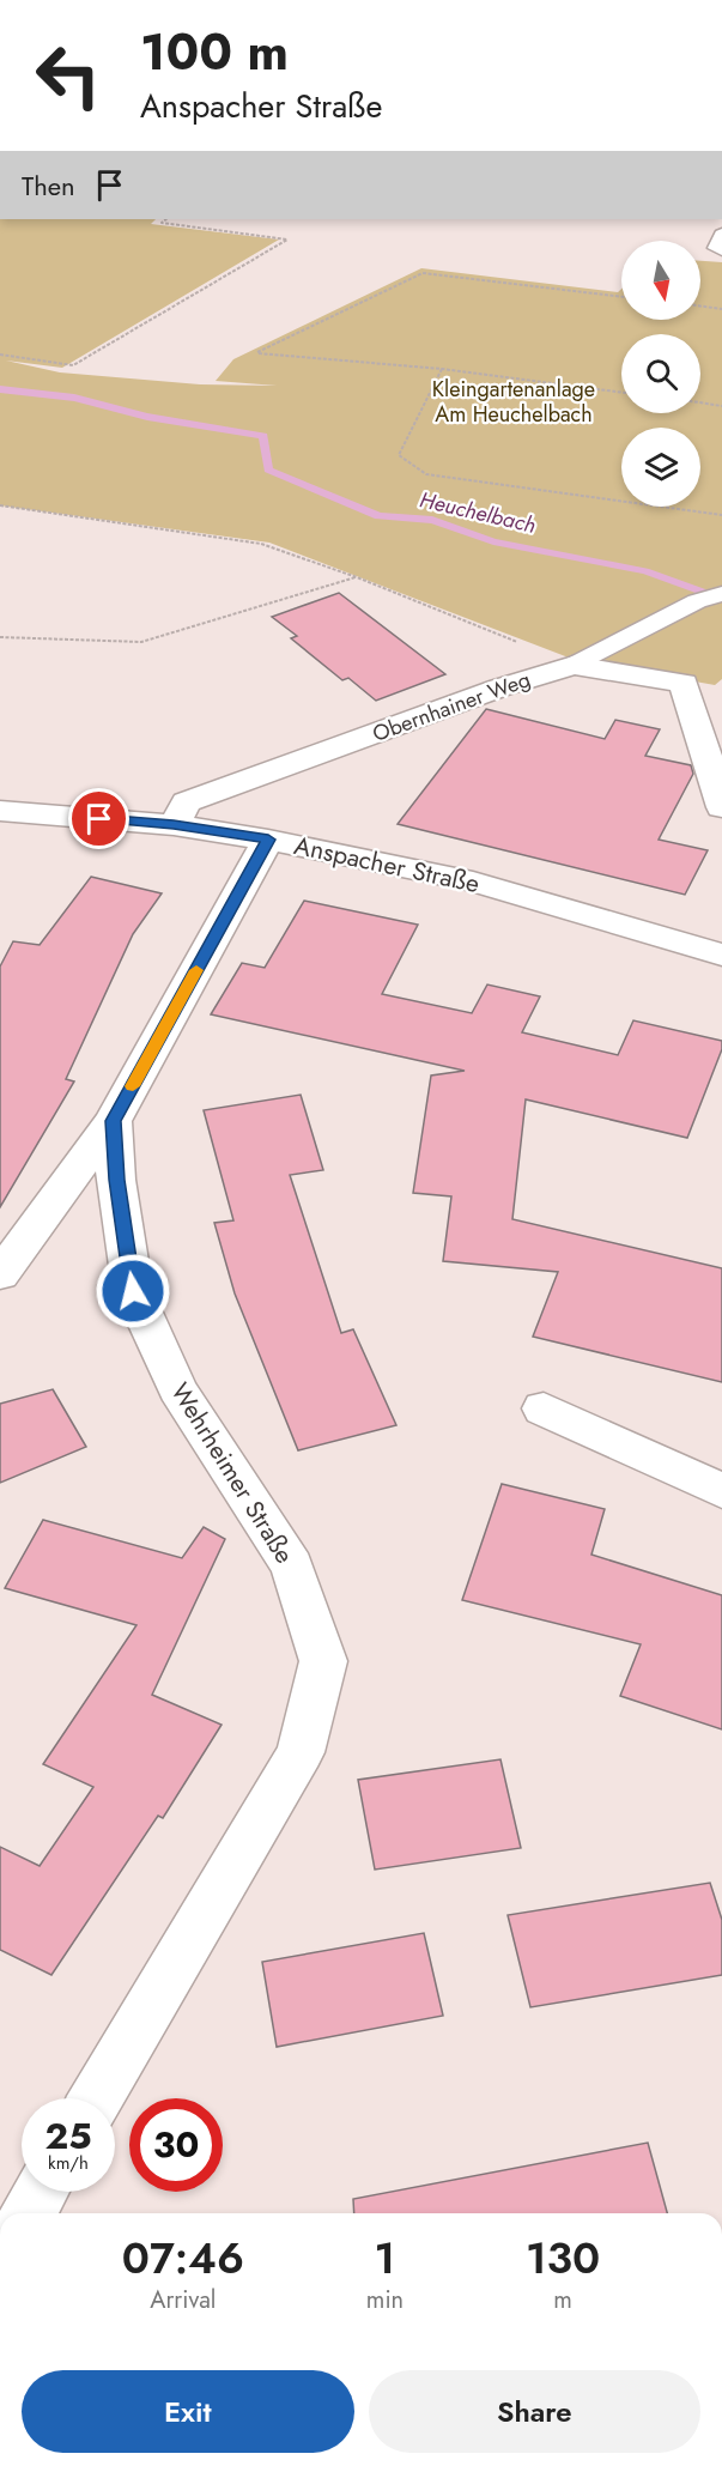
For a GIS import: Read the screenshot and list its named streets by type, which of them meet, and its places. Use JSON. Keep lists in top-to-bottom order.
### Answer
{
  "streets": {
    "street": ["Obernhainer Weg", "Anspacher Straße", "Wehrheimer Straße"]
  },
  "crossings": [
    ["Obernhainer Weg", "Anspacher Straße"]
  ],
  "water": ["Heuchelbach"],
  "parks": ["Kleingartenanlage Am Heuchelbach"],
  "north": "bottom",
  "page": {
    "turn": ["100 m", "Anspacher Straße"],
    "then": "Then",
    "speed": "25 km/h",
    "limit": "30",
    "eta": [
      "07:46",
      "Arrival",
      "1",
      "min",
      "130",
      "m"
    ],
    "buttons": ["Exit", "Share"]
  }
}
